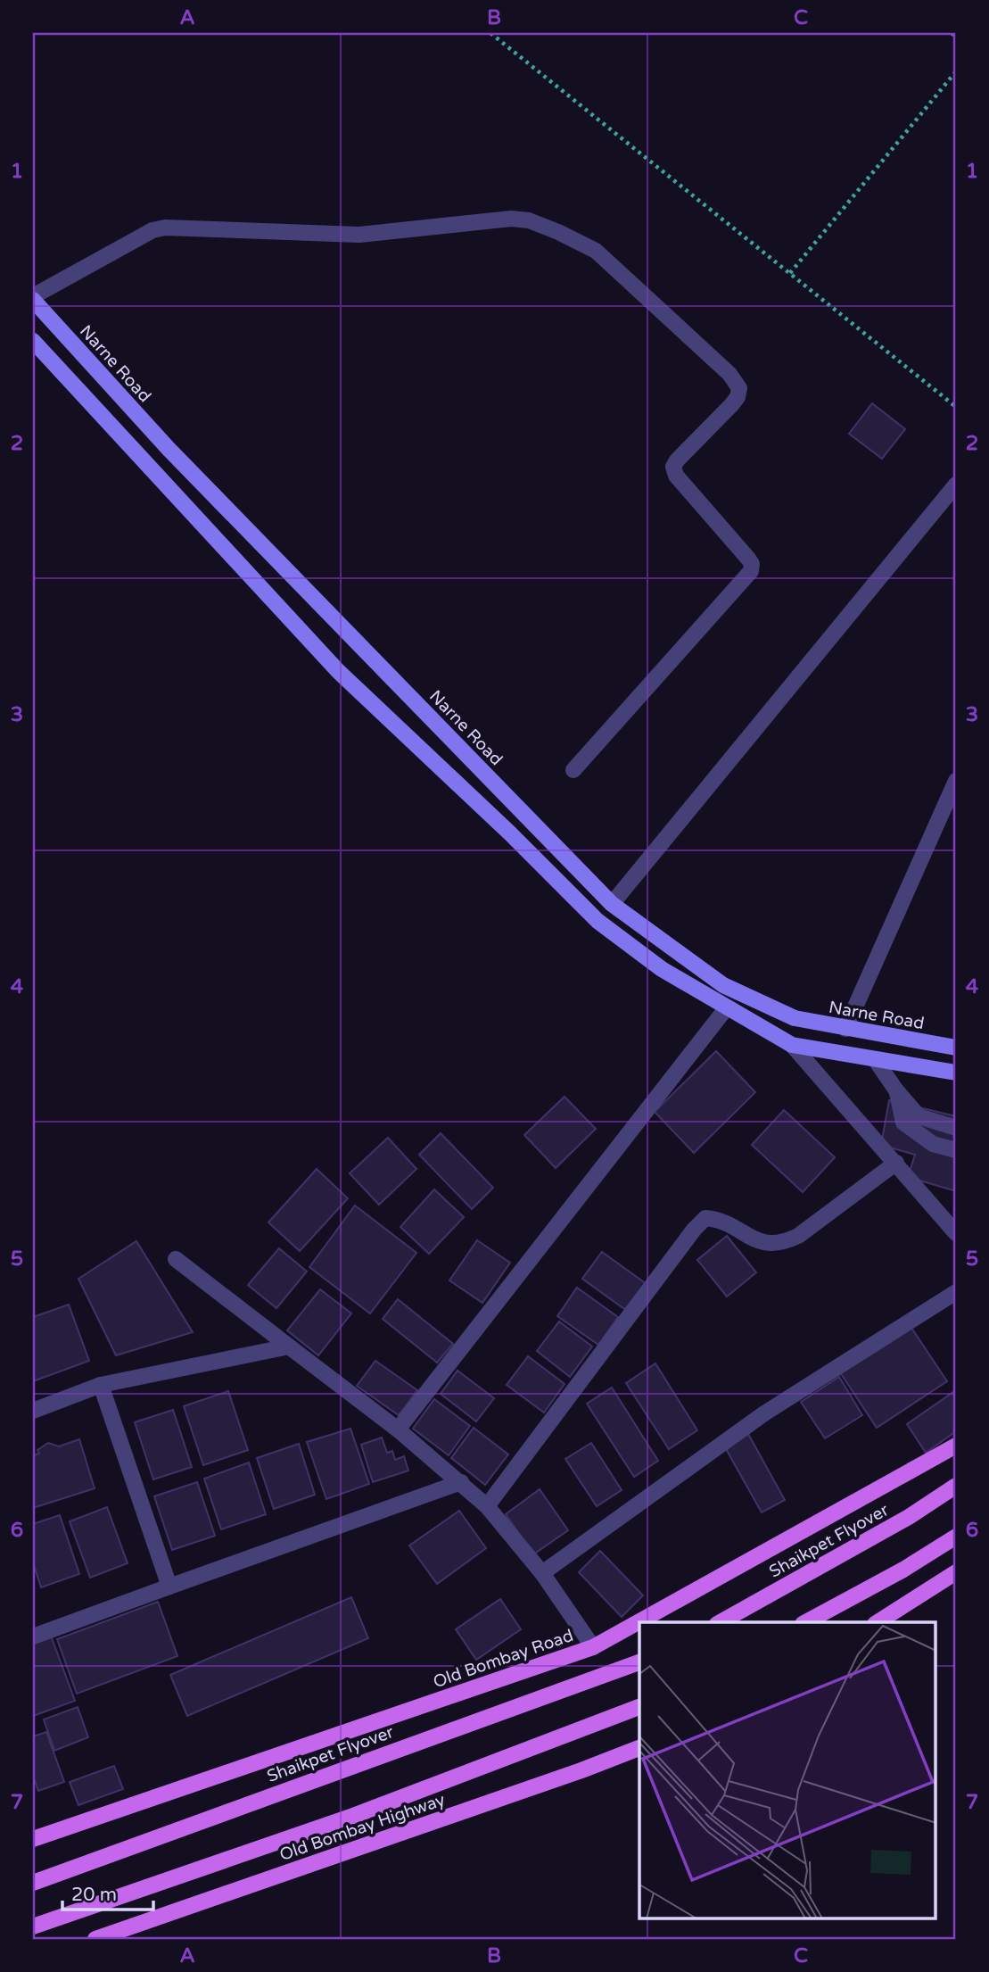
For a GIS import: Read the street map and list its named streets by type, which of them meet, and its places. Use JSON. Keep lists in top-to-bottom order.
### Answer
{
  "streets": {
    "main road": [
      "Narne Road",
      "Shaikpet Flyover",
      "Old Bombay Road",
      "Old Bombay Highway"
    ]
  },
  "scale_bar": "20 m",
  "grid": {
    "columns": ["A", "B", "C"],
    "rows": [
      "1",
      "2",
      "3",
      "4",
      "5",
      "6",
      "7"
    ]
  }
}
